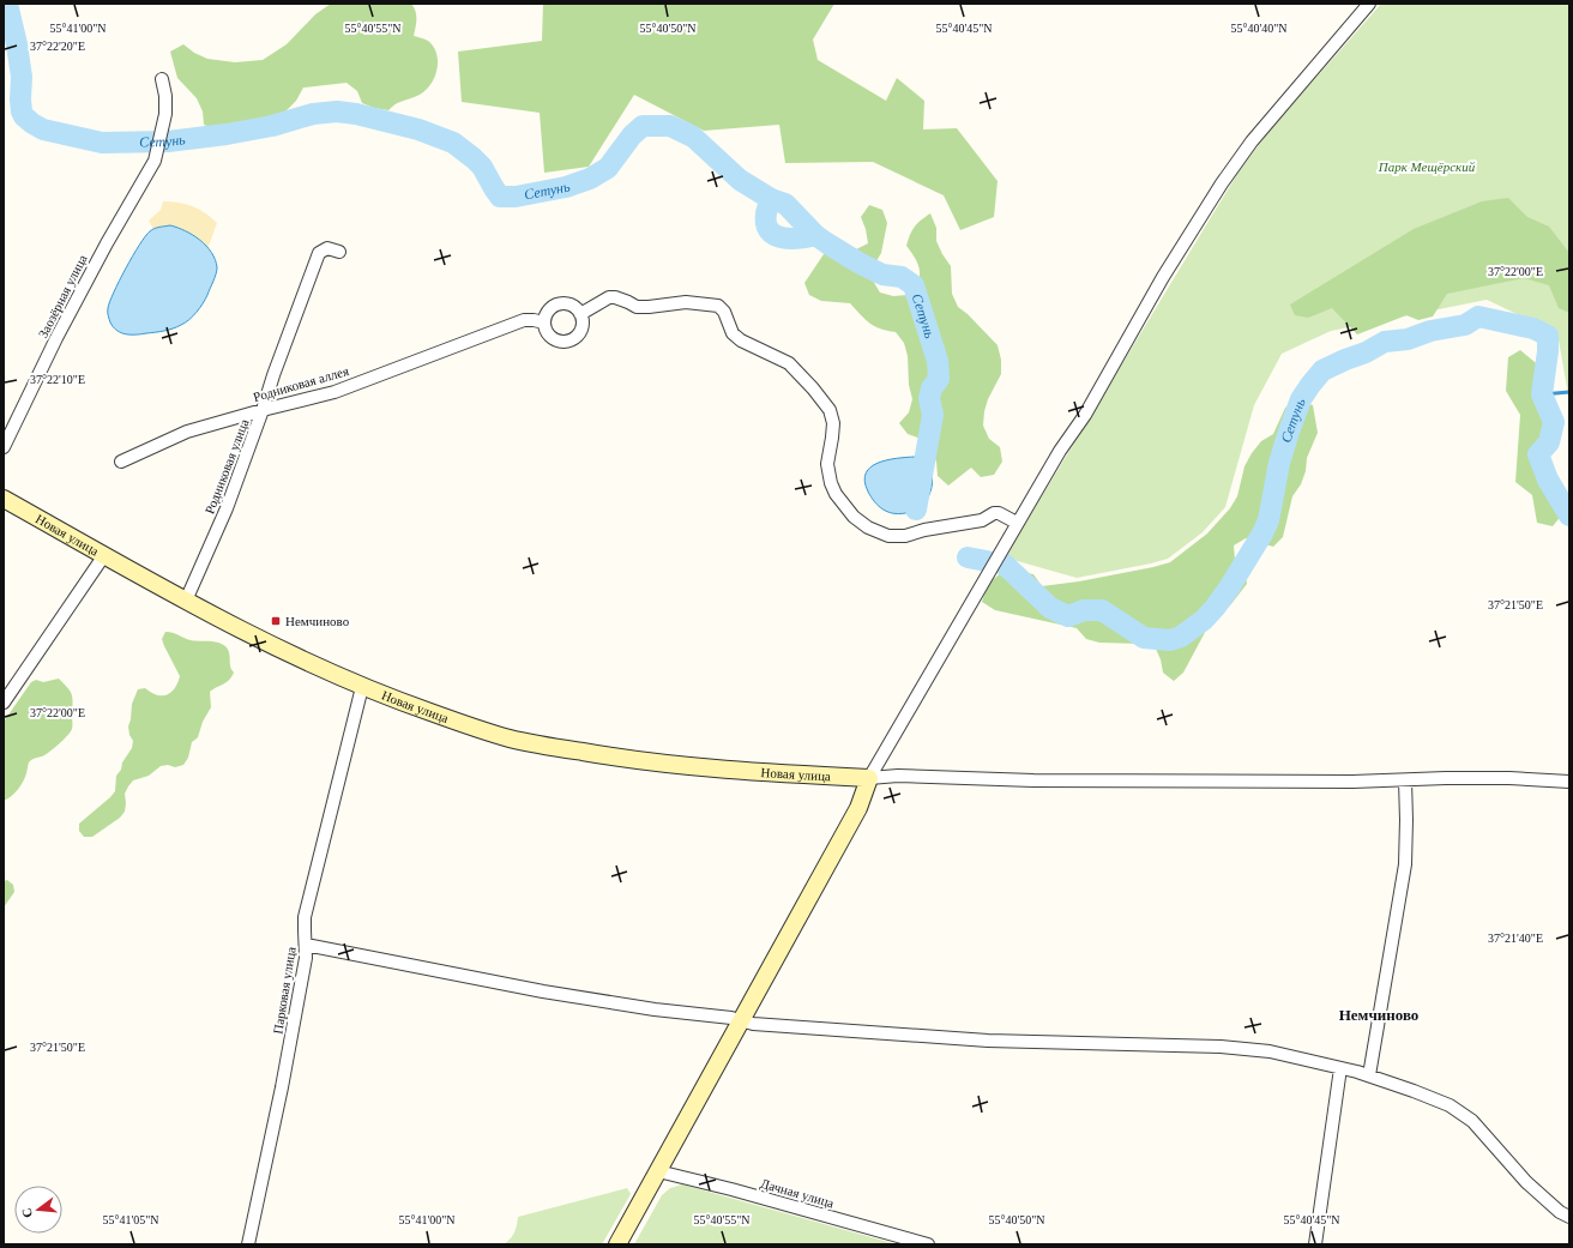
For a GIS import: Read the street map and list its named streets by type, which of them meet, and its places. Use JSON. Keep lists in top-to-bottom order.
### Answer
{
  "streets": {
    "street": [
      "Заозёрная улица",
      "Родниковая аллея",
      "Родниковая улица",
      "Новая улица",
      "Парковая улица",
      "Дачная улица"
    ]
  },
  "crossings": [
    ["Родниковая аллея", "Родниковая улица"],
    ["Родниковая улица", "Новая улица"],
    ["Новая улица", "Парковая улица"]
  ],
  "districts": ["Немчиново"],
  "water": ["Сетунь"],
  "parks": ["Парк Мещёрский"],
  "places": {
    "transit": ["Немчиново"]
  },
  "north": "left",
  "coordinates": [
    "55°41'00\"N",
    "55°40'55\"N",
    "55°40'50\"N",
    "55°40'45\"N",
    "55°40'40\"N",
    "37°22'20\"E",
    "37°22'00\"E",
    "37°22'10\"E",
    "37°21'50\"E",
    "37°21'40\"E",
    "55°41'05\"N"
  ]
}
